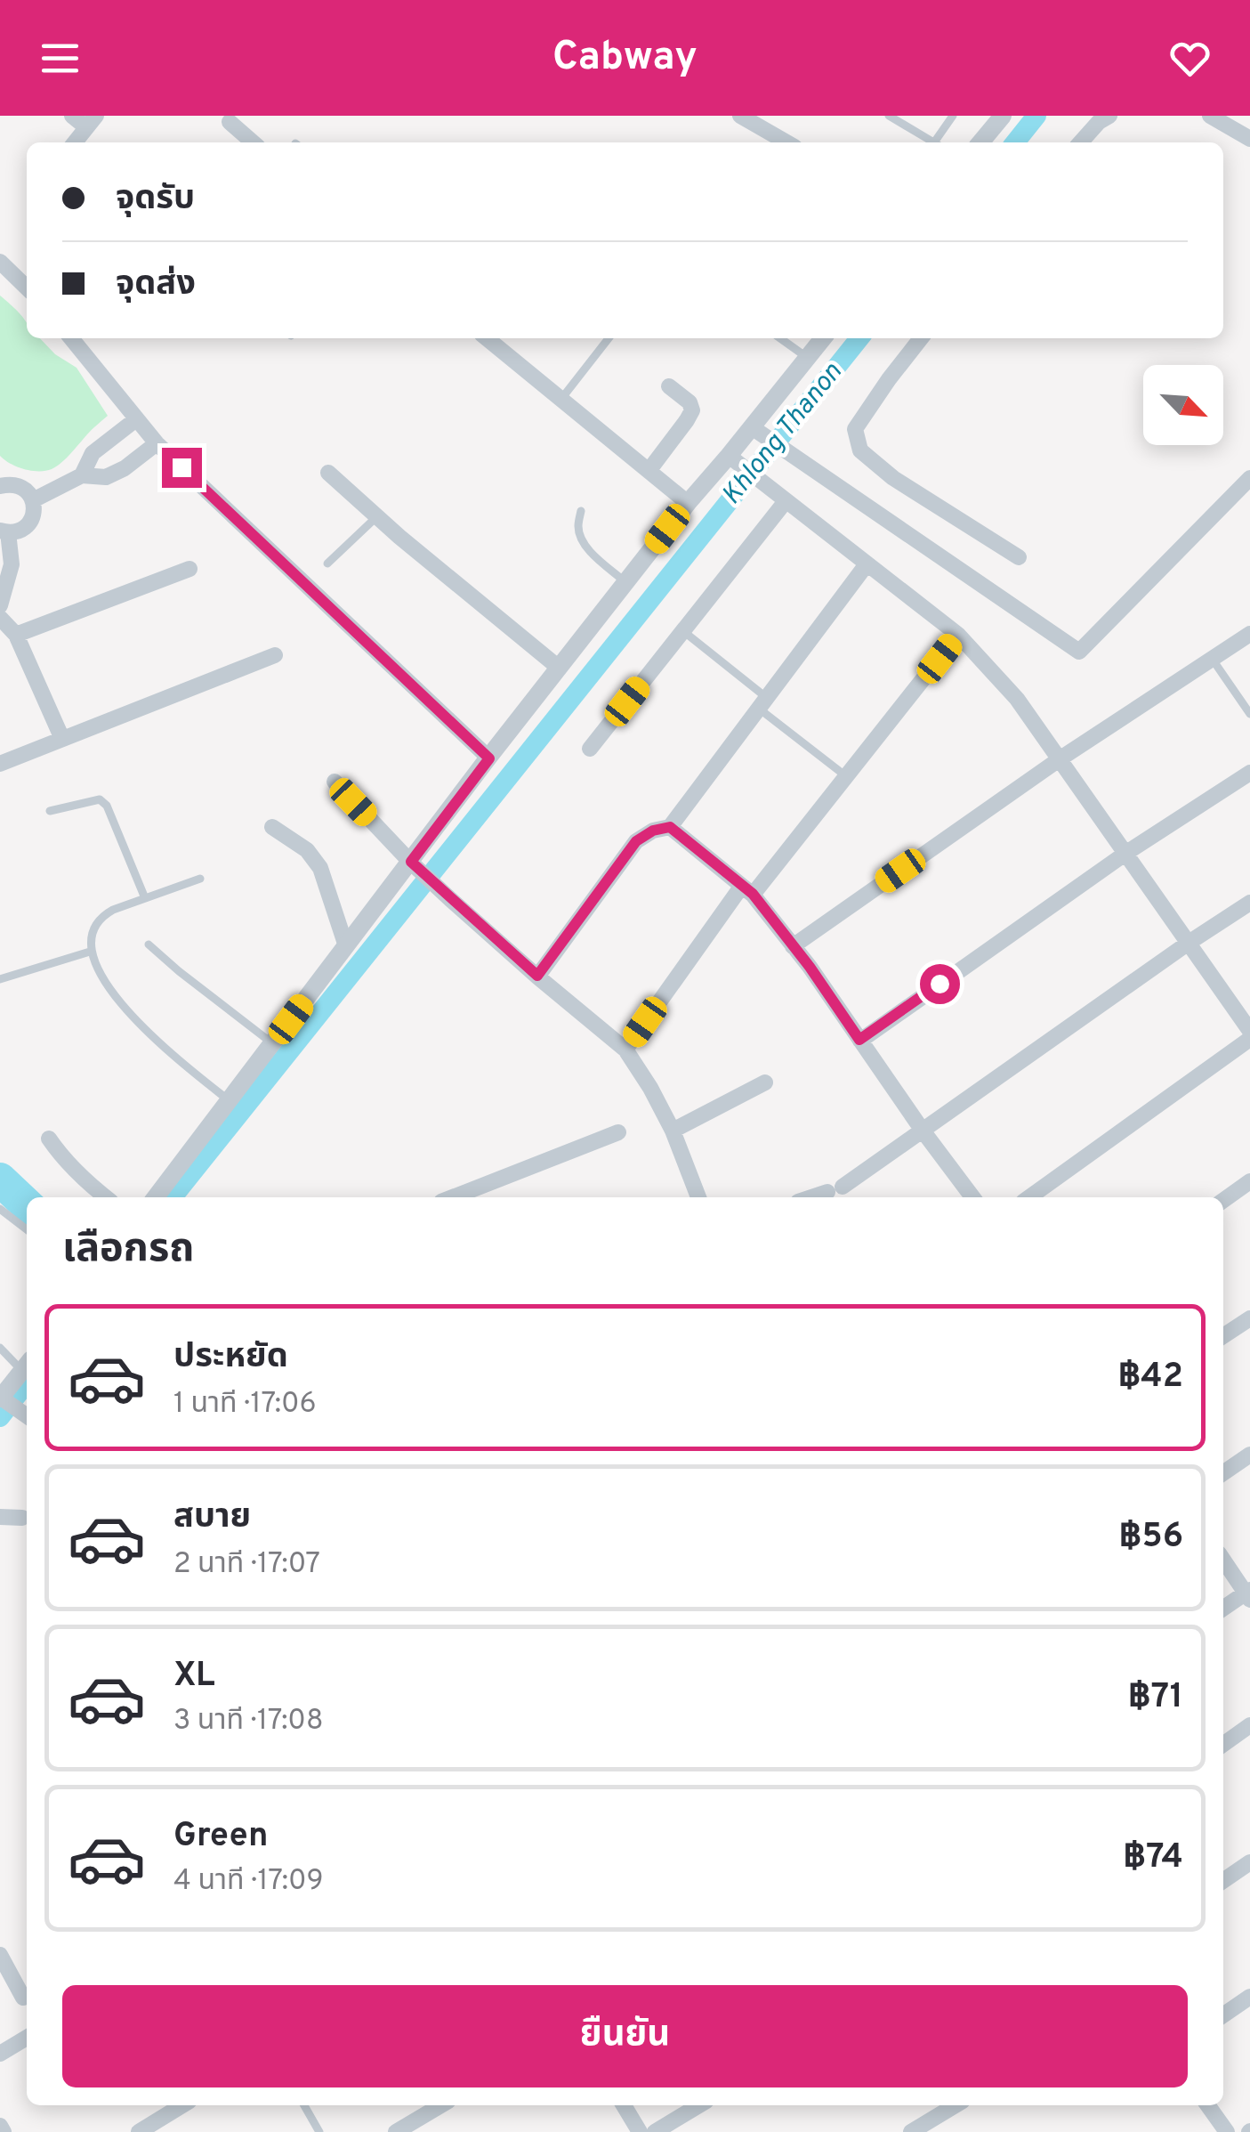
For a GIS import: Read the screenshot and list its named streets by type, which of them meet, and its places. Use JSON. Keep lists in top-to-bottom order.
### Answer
{
  "water": ["Khlong Thanon"],
  "north": "bottom right",
  "page": {
    "header": "Cabway",
    "banner": ["จุดรับ", "จุดส่ง"],
    "heading": "เลือกรถ",
    "list": [
      {
        "name": "ประหยัด",
        "note": "1 นาที · 17:06",
        "value": "฿42"
      },
      {
        "name": "สบาย",
        "note": "2 นาที · 17:07",
        "value": "฿56"
      },
      {
        "name": "XL",
        "note": "3 นาที · 17:08",
        "value": "฿71"
      },
      {
        "name": "Green",
        "note": "4 นาที · 17:09",
        "value": "฿74"
      }
    ],
    "buttons": "ยืนยัน"
  }
}
